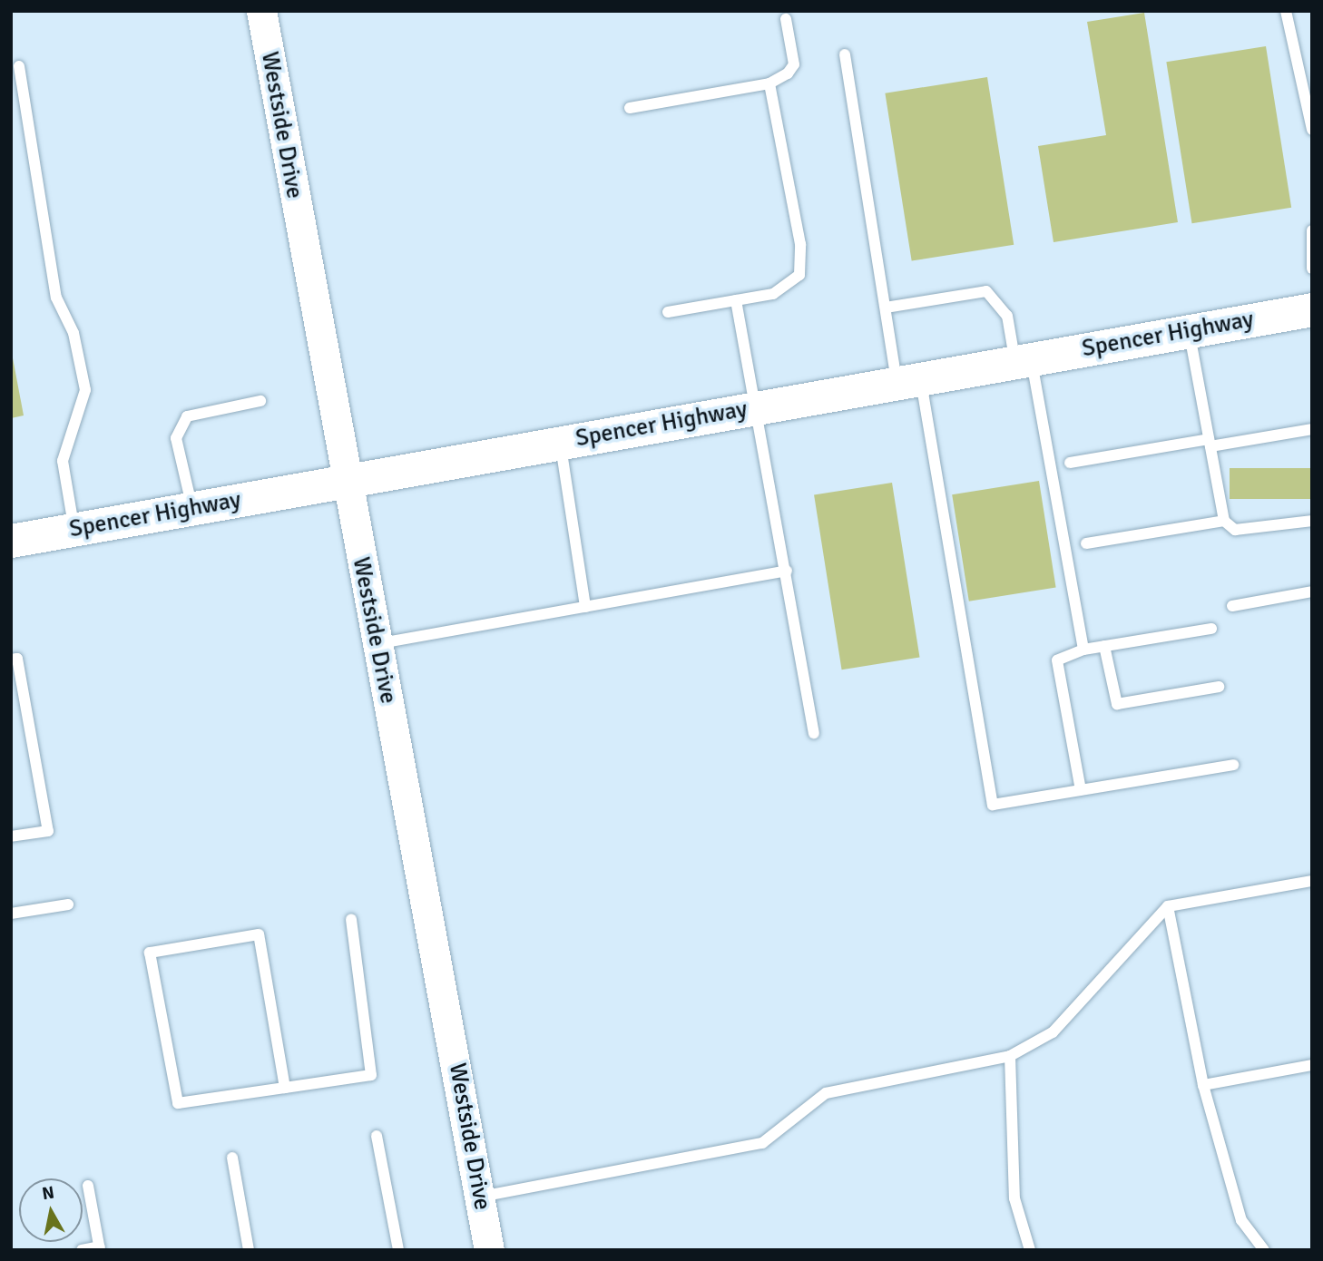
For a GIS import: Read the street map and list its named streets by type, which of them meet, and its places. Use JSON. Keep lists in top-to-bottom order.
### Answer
{
  "streets": {
    "main road": ["Spencer Highway"],
    "street": ["Westside Drive"]
  },
  "crossings": [
    ["Westside Drive", "Spencer Highway"]
  ],
  "north": "top"
}
